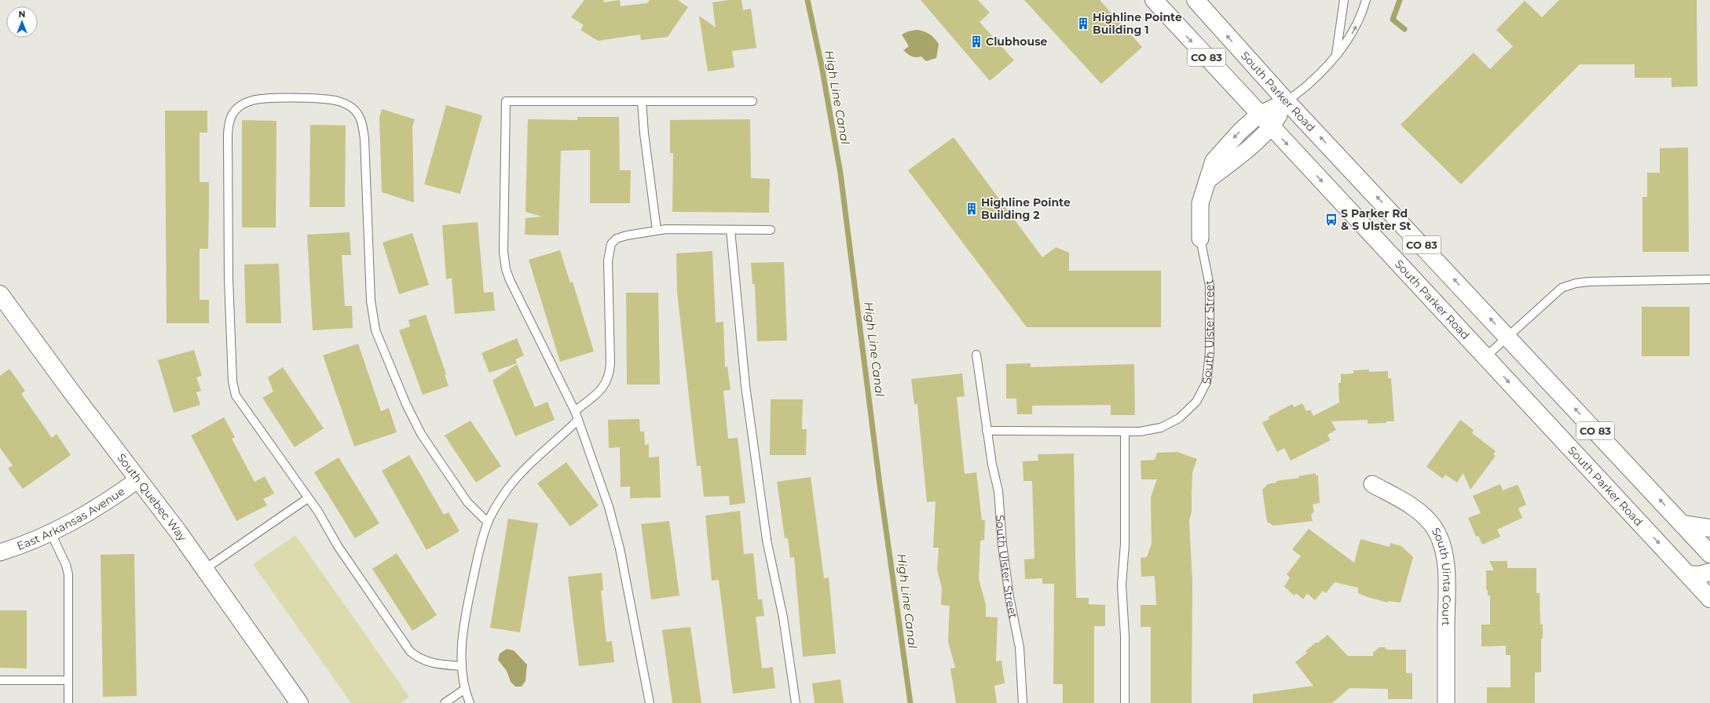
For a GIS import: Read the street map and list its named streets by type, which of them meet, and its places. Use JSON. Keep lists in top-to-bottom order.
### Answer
{
  "streets": {
    "main road": ["CO 83", "South Parker Road", "South Quebec Way"],
    "street": ["South Ulster Street", "East Arkansas Avenue", "South Uinta Court"]
  },
  "crossings": [
    ["South Parker Road", "South Ulster Street"],
    ["South Quebec Way", "East Arkansas Avenue"]
  ],
  "water": ["High Line Canal"],
  "places": {
    "building": ["Highline Pointe Building 1", "Clubhouse", "Highline Pointe Building 2"],
    "bus stop": ["S Parker Rd & S Ulster St"]
  },
  "north": "top"
}
